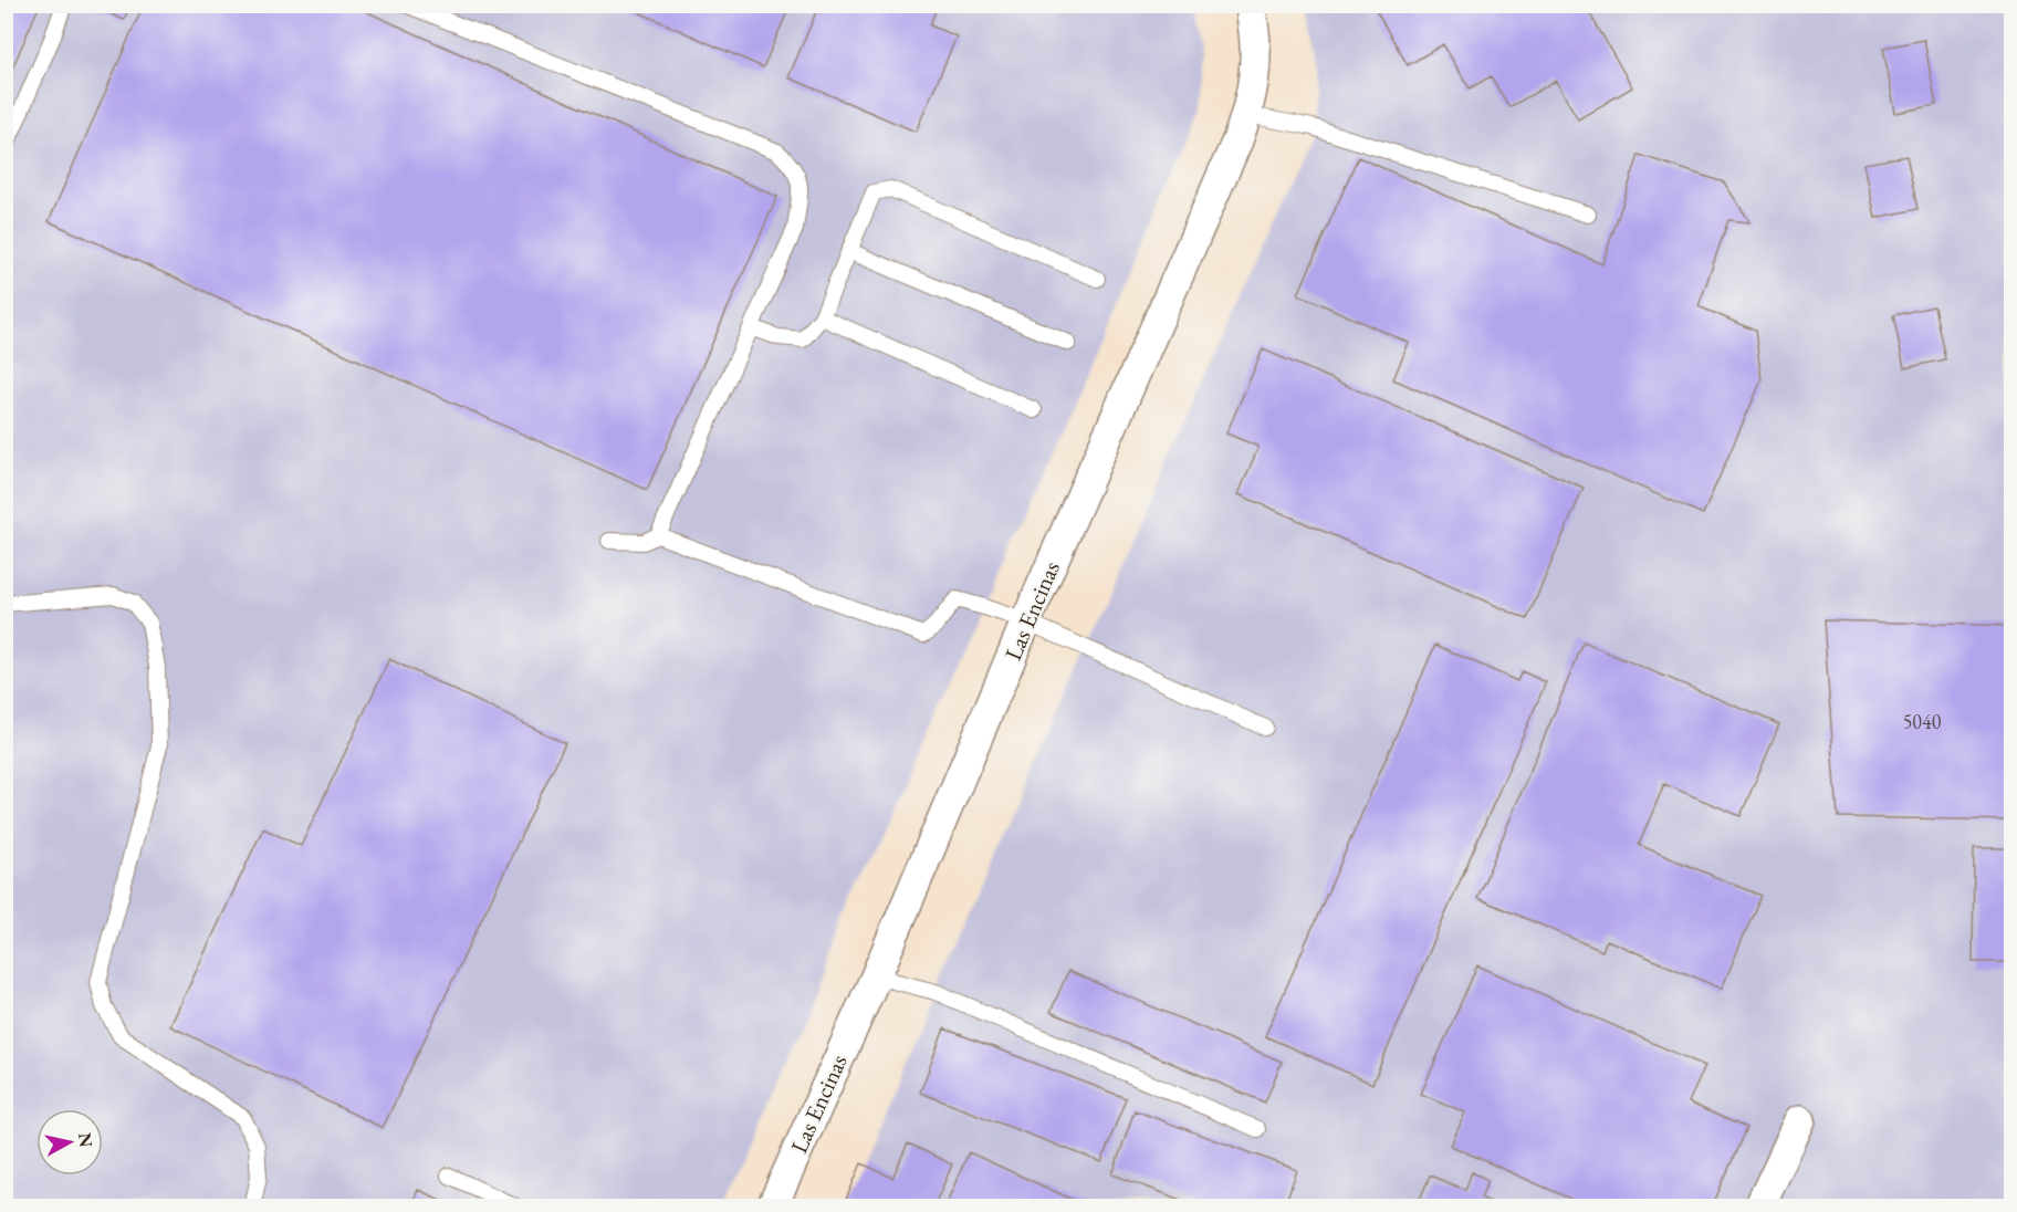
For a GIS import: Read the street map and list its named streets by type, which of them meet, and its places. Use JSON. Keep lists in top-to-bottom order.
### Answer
{
  "streets": {
    "street": ["Las Encinas"]
  },
  "house_numbers": ["5040"],
  "north": "right"
}
